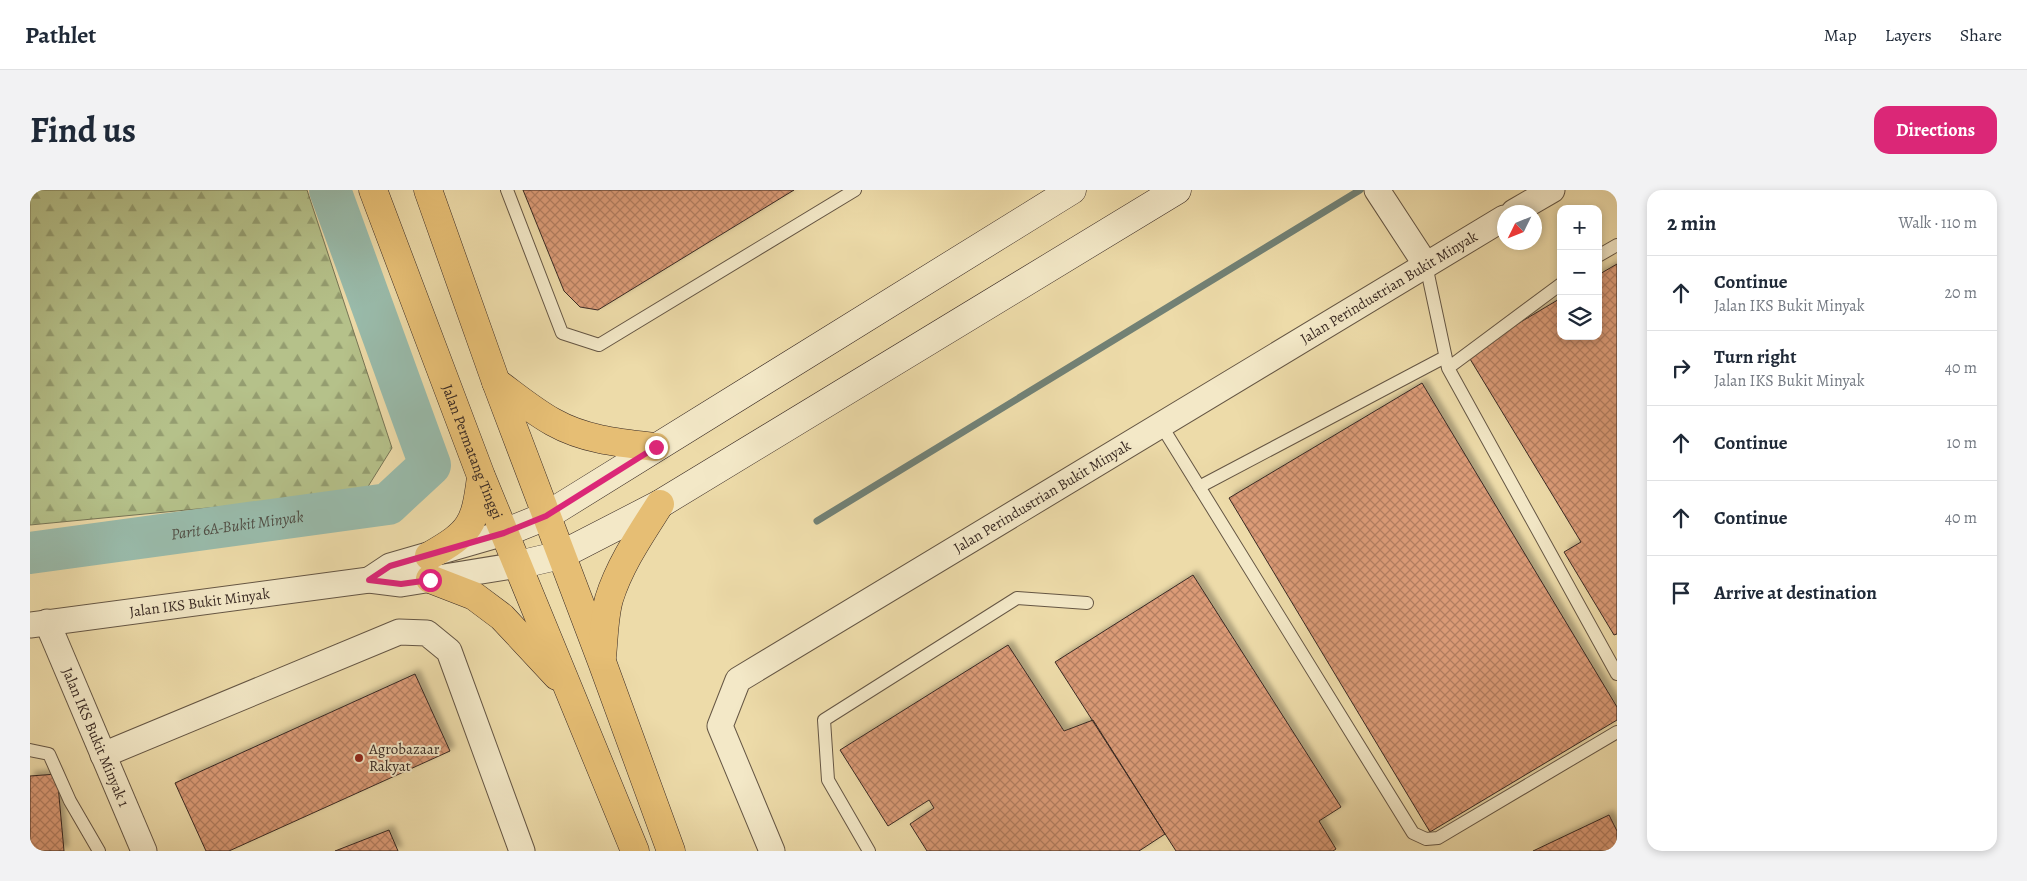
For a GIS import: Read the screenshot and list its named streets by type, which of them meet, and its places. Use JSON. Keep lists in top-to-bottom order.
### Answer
{
  "streets": {
    "highway": ["Jalan Permatang Tinggi"],
    "street": ["Jalan Perindustrian Bukit Minyak", "Jalan IKS Bukit Minyak", "Jalan IKS Bukit Minyak 1"]
  },
  "crossings": [
    ["Jalan Permatang Tinggi", "Jalan IKS Bukit Minyak"],
    ["Jalan IKS Bukit Minyak", "Jalan IKS Bukit Minyak 1"]
  ],
  "water": ["Parit 6A-Bukit Minyak"],
  "places": ["Agrobazaar Rakyat"],
  "north": "bottom left",
  "page": {
    "header": "Pathlet",
    "nav": ["Map", "Layers", "Share"],
    "title": "Find us",
    "buttons": "Directions",
    "heading": ["2 min", "Walk · 110 m"],
    "map_buttons": ["+", "−"],
    "list": [
      ["Continue", "Jalan IKS Bukit Minyak", "20 m"],
      ["Turn right", "Jalan IKS Bukit Minyak", "40 m"],
      ["Continue", "10 m"],
      ["Continue", "40 m"],
      "Arrive at destination"
    ]
  }
}
